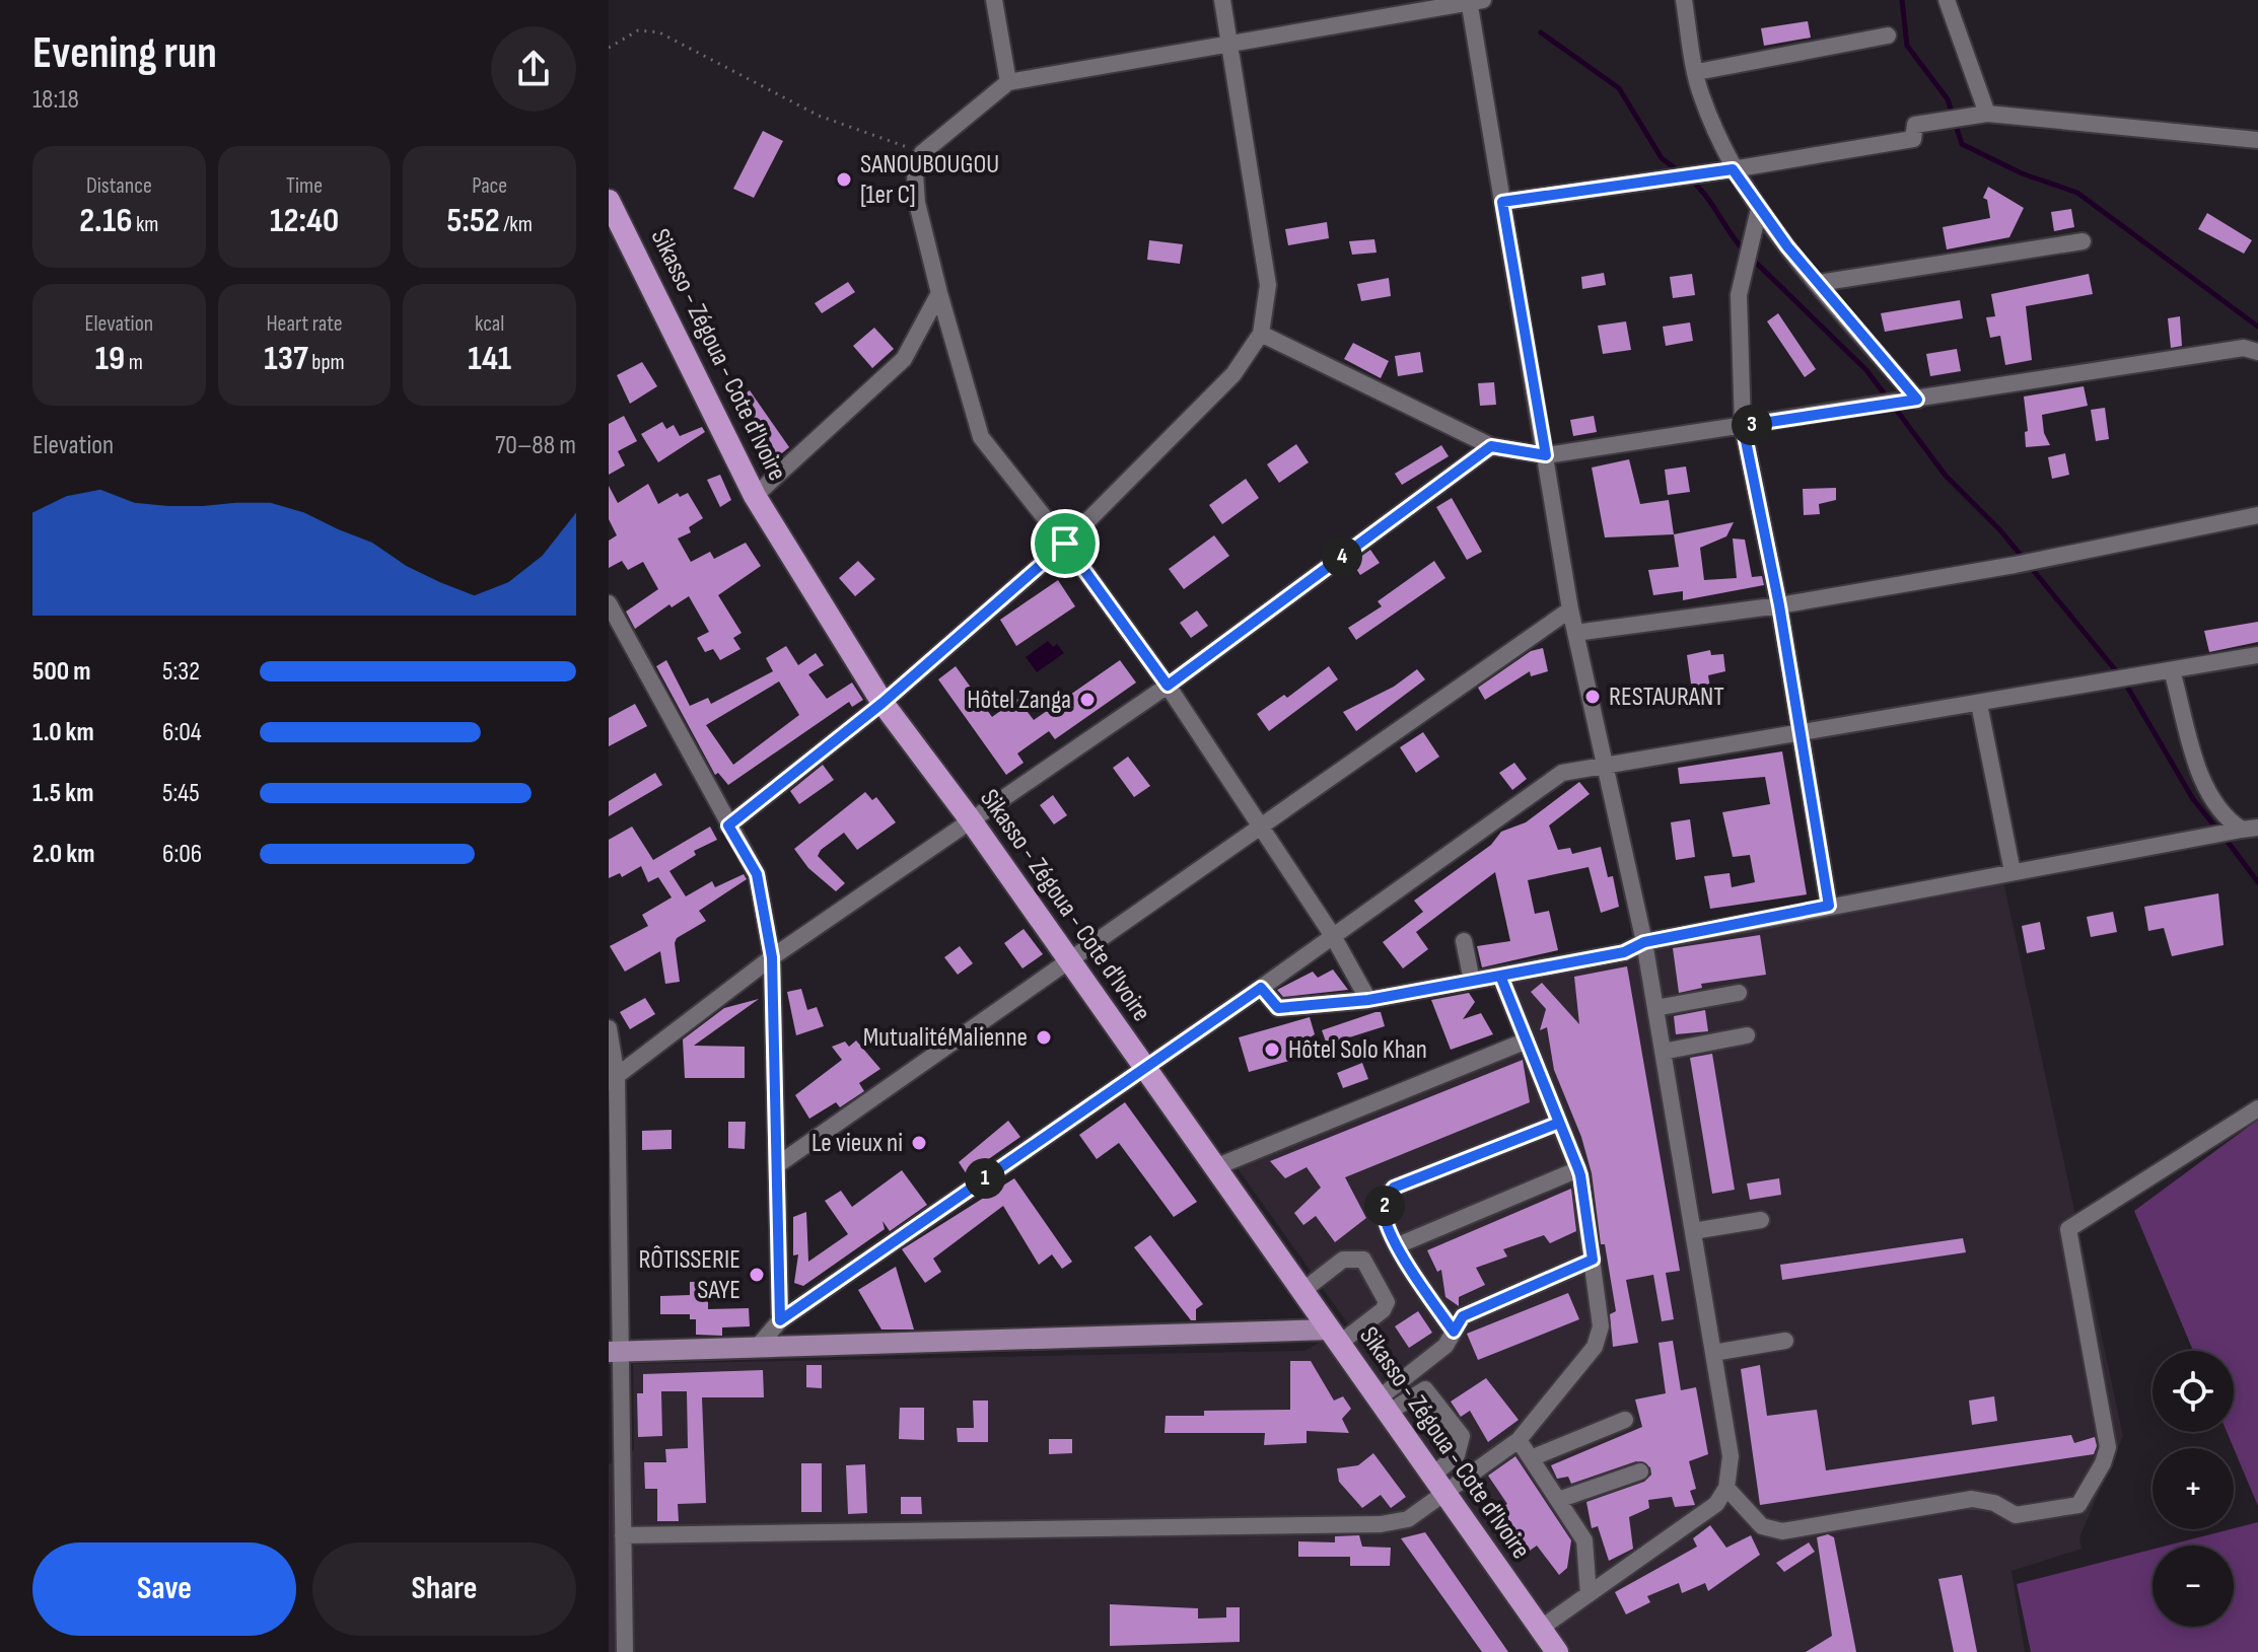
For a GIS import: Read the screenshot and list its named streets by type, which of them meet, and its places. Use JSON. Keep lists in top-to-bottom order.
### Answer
{
  "streets": {
    "highway": ["Sikasso - Zégoua - Cote d'Ivoire"]
  },
  "places": [
    "SANOUBOUGOU [1er C]",
    "RESTAURANT",
    "Hôtel Zanga",
    "MutualitéMalienne",
    "Hôtel Solo Khan",
    "Le vieux ni",
    "RÔTISSERIE SAYE"
  ],
  "page": {
    "heading": ["Evening run", "18:18"],
    "stats": [
      ["Distance", "2.16 km"],
      ["Time", "12:40"],
      ["Pace", "5:52 /km"],
      ["Elevation", "19 m"],
      ["Heart rate", "137 bpm"],
      ["kcal", "141"]
    ],
    "pins": [
      "3",
      "4",
      "1",
      "2"
    ],
    "chart": ["Elevation", "70–88 m"],
    "list": [
      {
        "name": "500 m",
        "note": "5:32"
      },
      {
        "name": "1.0 km",
        "note": "6:04"
      },
      {
        "name": "1.5 km",
        "note": "5:45"
      },
      {
        "name": "2.0 km",
        "note": "6:06"
      }
    ],
    "map_buttons": ["+", "−"],
    "buttons": ["Save", "Share"]
  }
}
